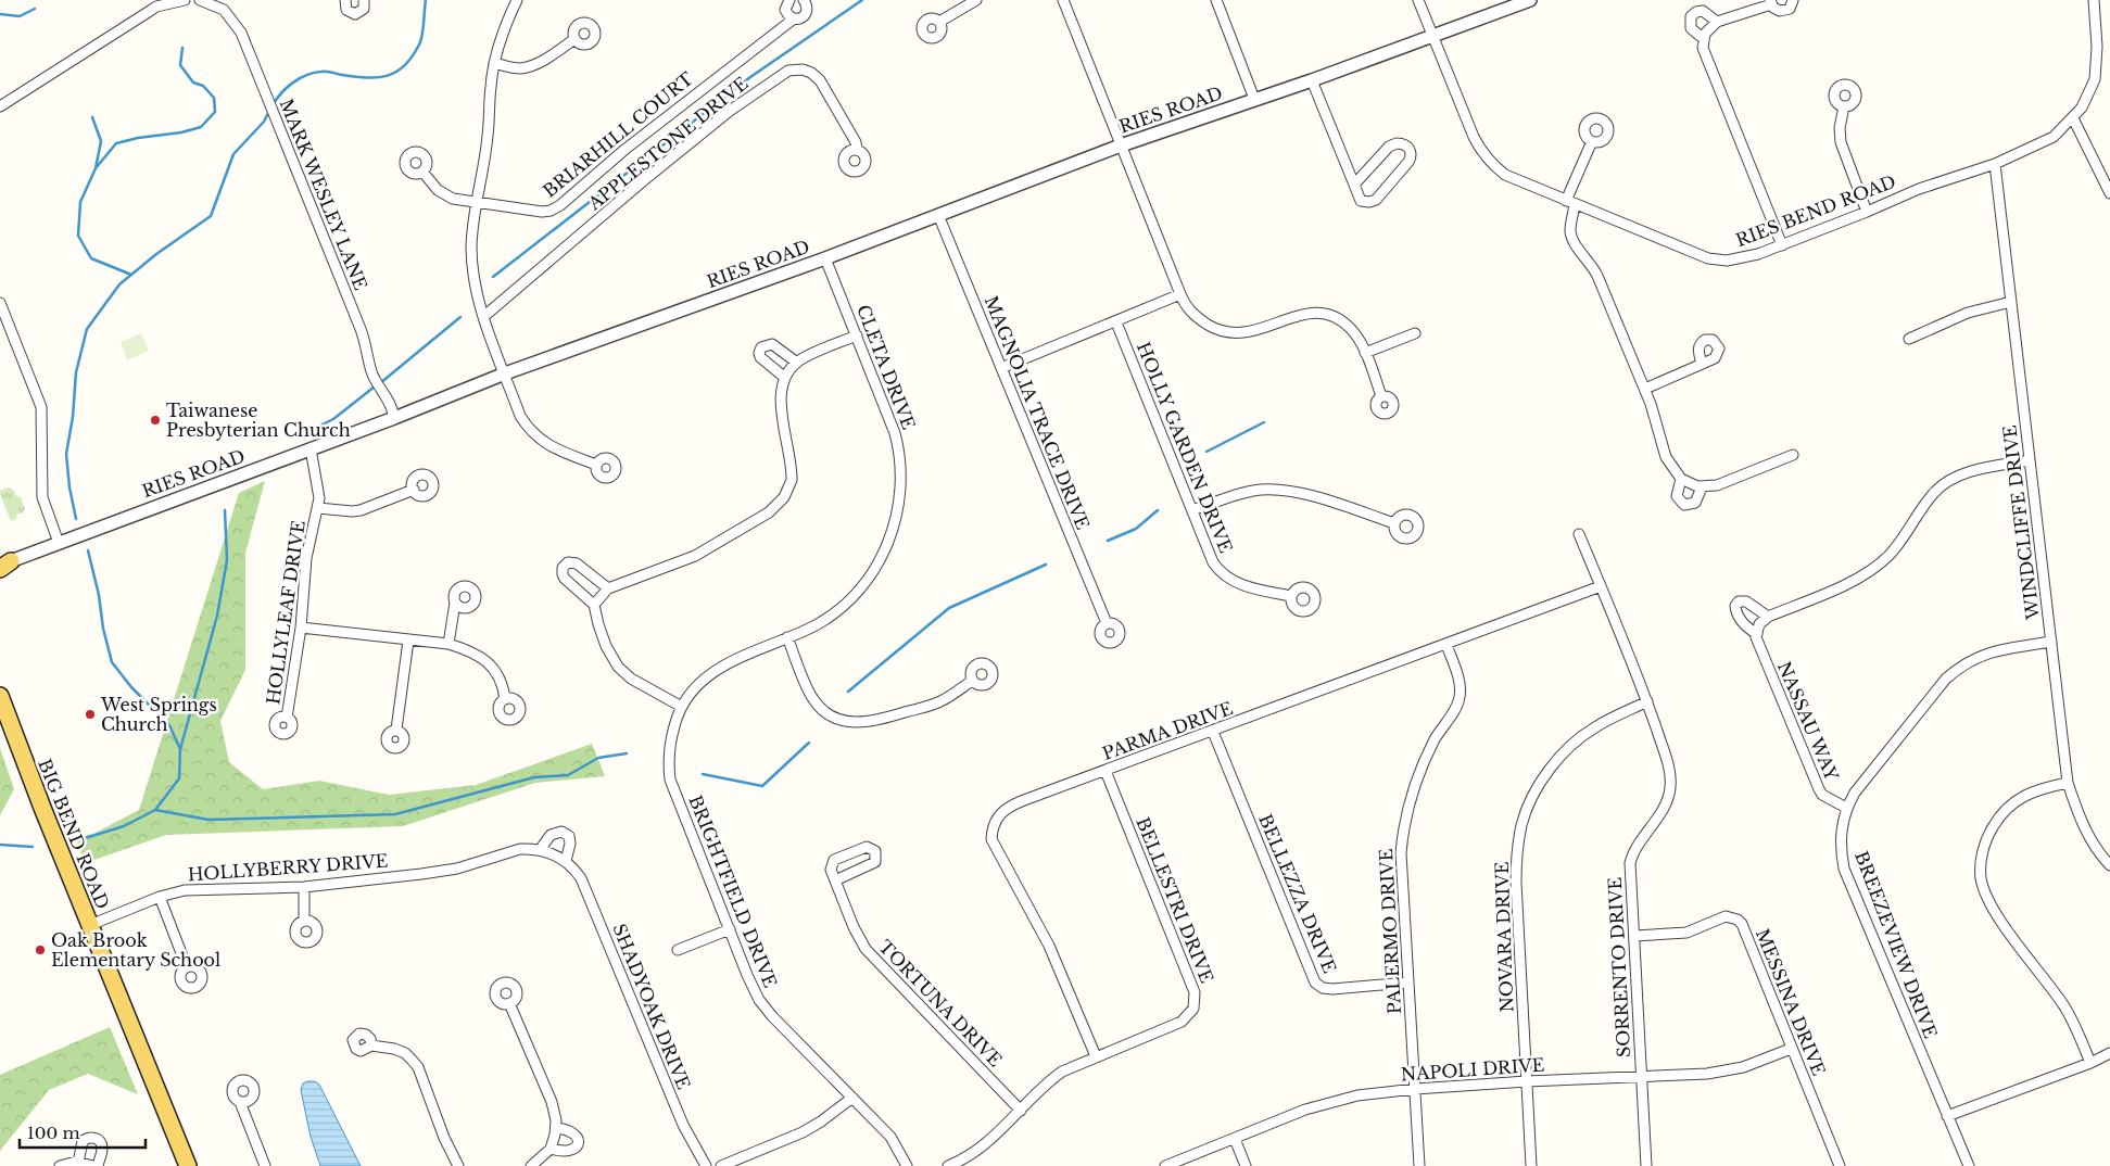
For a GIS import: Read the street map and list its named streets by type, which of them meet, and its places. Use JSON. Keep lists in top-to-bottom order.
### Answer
{
  "streets": {
    "main road": ["BIG BEND ROAD"],
    "street": [
      "RIES ROAD",
      "BRIARHILL COURT",
      "APPLESTONE DRIVE",
      "MARK WESLEY LANE",
      "RIES BEND ROAD",
      "CLETA DRIVE",
      "MAGNOLIA TRACE DRIVE",
      "HOLLY GARDEN DRIVE",
      "WINDCLIFFE DRIVE",
      "HOLLYLEAF DRIVE",
      "NASSAU WAY",
      "PARMA DRIVE",
      "HOLLYBERRY DRIVE",
      "BRIGHTFIELD DRIVE",
      "BELLEZZA DRIVE",
      "BELLESTRI DRIVE",
      "PALERMO DRIVE",
      "NOVARA DRIVE",
      "BREEZEVIEW DRIVE",
      "SORRENTO DRIVE",
      "MESSINA DRIVE",
      "TORTUNA DRIVE",
      "SHADYOAK DRIVE",
      "NAPOLI DRIVE"
    ]
  },
  "crossings": [
    ["RIES ROAD", "MARK WESLEY LANE"],
    ["RIES ROAD", "RIES BEND ROAD"],
    ["RIES ROAD", "CLETA DRIVE"],
    ["RIES ROAD", "MAGNOLIA TRACE DRIVE"],
    ["RIES ROAD", "HOLLYLEAF DRIVE"],
    ["RIES BEND ROAD", "WINDCLIFFE DRIVE"],
    ["CLETA DRIVE", "BRIGHTFIELD DRIVE"],
    ["WINDCLIFFE DRIVE", "BREEZEVIEW DRIVE"],
    ["NASSAU WAY", "BREEZEVIEW DRIVE"],
    ["PARMA DRIVE", "BELLEZZA DRIVE"],
    ["PARMA DRIVE", "BELLESTRI DRIVE"],
    ["PARMA DRIVE", "PALERMO DRIVE"],
    ["PARMA DRIVE", "SORRENTO DRIVE"],
    ["BIG BEND ROAD", "HOLLYBERRY DRIVE"],
    ["HOLLYBERRY DRIVE", "SHADYOAK DRIVE"],
    ["BELLEZZA DRIVE", "PALERMO DRIVE"],
    ["BELLESTRI DRIVE", "TORTUNA DRIVE"],
    ["PALERMO DRIVE", "NAPOLI DRIVE"],
    ["NOVARA DRIVE", "SORRENTO DRIVE"],
    ["NOVARA DRIVE", "NAPOLI DRIVE"],
    ["SORRENTO DRIVE", "MESSINA DRIVE"],
    ["SORRENTO DRIVE", "NAPOLI DRIVE"],
    ["MESSINA DRIVE", "NAPOLI DRIVE"]
  ],
  "places": ["Taiwanese Presbyterian Church", "West Springs Church", "Oak Brook Elementary School"],
  "scale_bar": "100 m"
}
